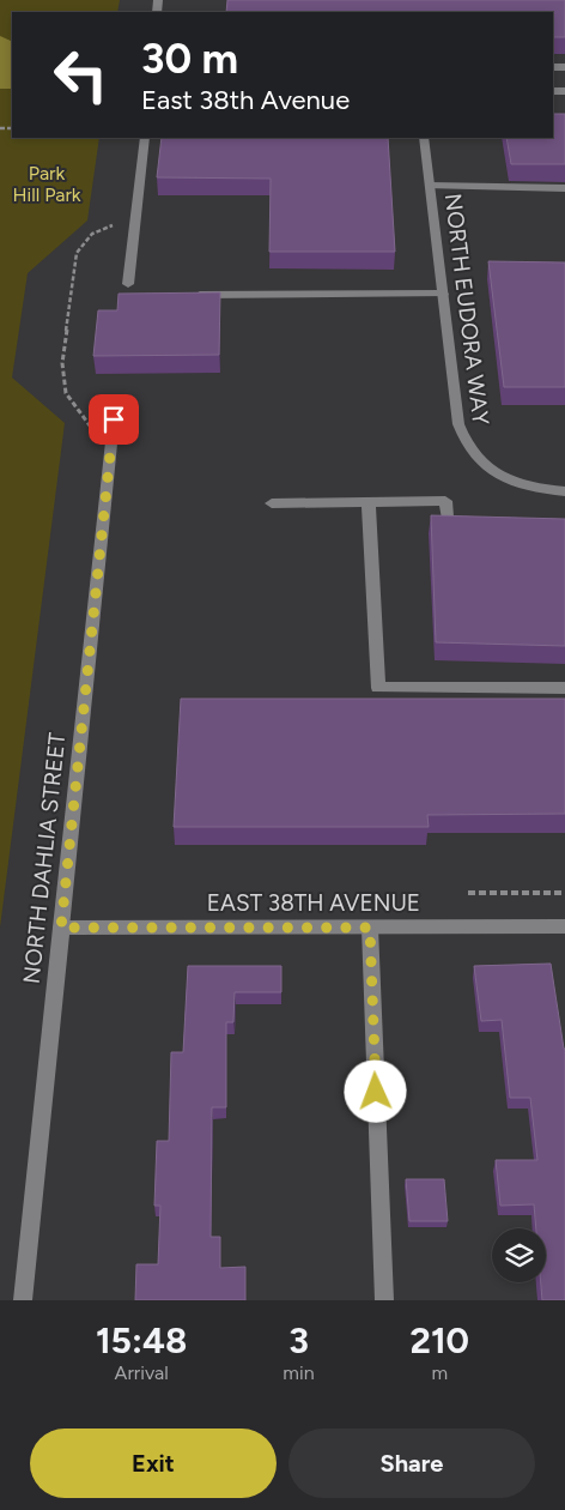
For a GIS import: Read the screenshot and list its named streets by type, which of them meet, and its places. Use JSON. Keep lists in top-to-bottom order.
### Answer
{
  "streets": {
    "street": ["NORTH EUDORA WAY", "NORTH DAHLIA STREET", "EAST 38TH AVENUE"]
  },
  "crossings": [
    ["NORTH DAHLIA STREET", "EAST 38TH AVENUE"]
  ],
  "parks": ["Park Hill Park"],
  "page": {
    "turn": ["30 m", "East 38th Avenue"],
    "eta": [
      "15:48",
      "Arrival",
      "3",
      "min",
      "210",
      "m"
    ],
    "buttons": ["Exit", "Share"]
  }
}
